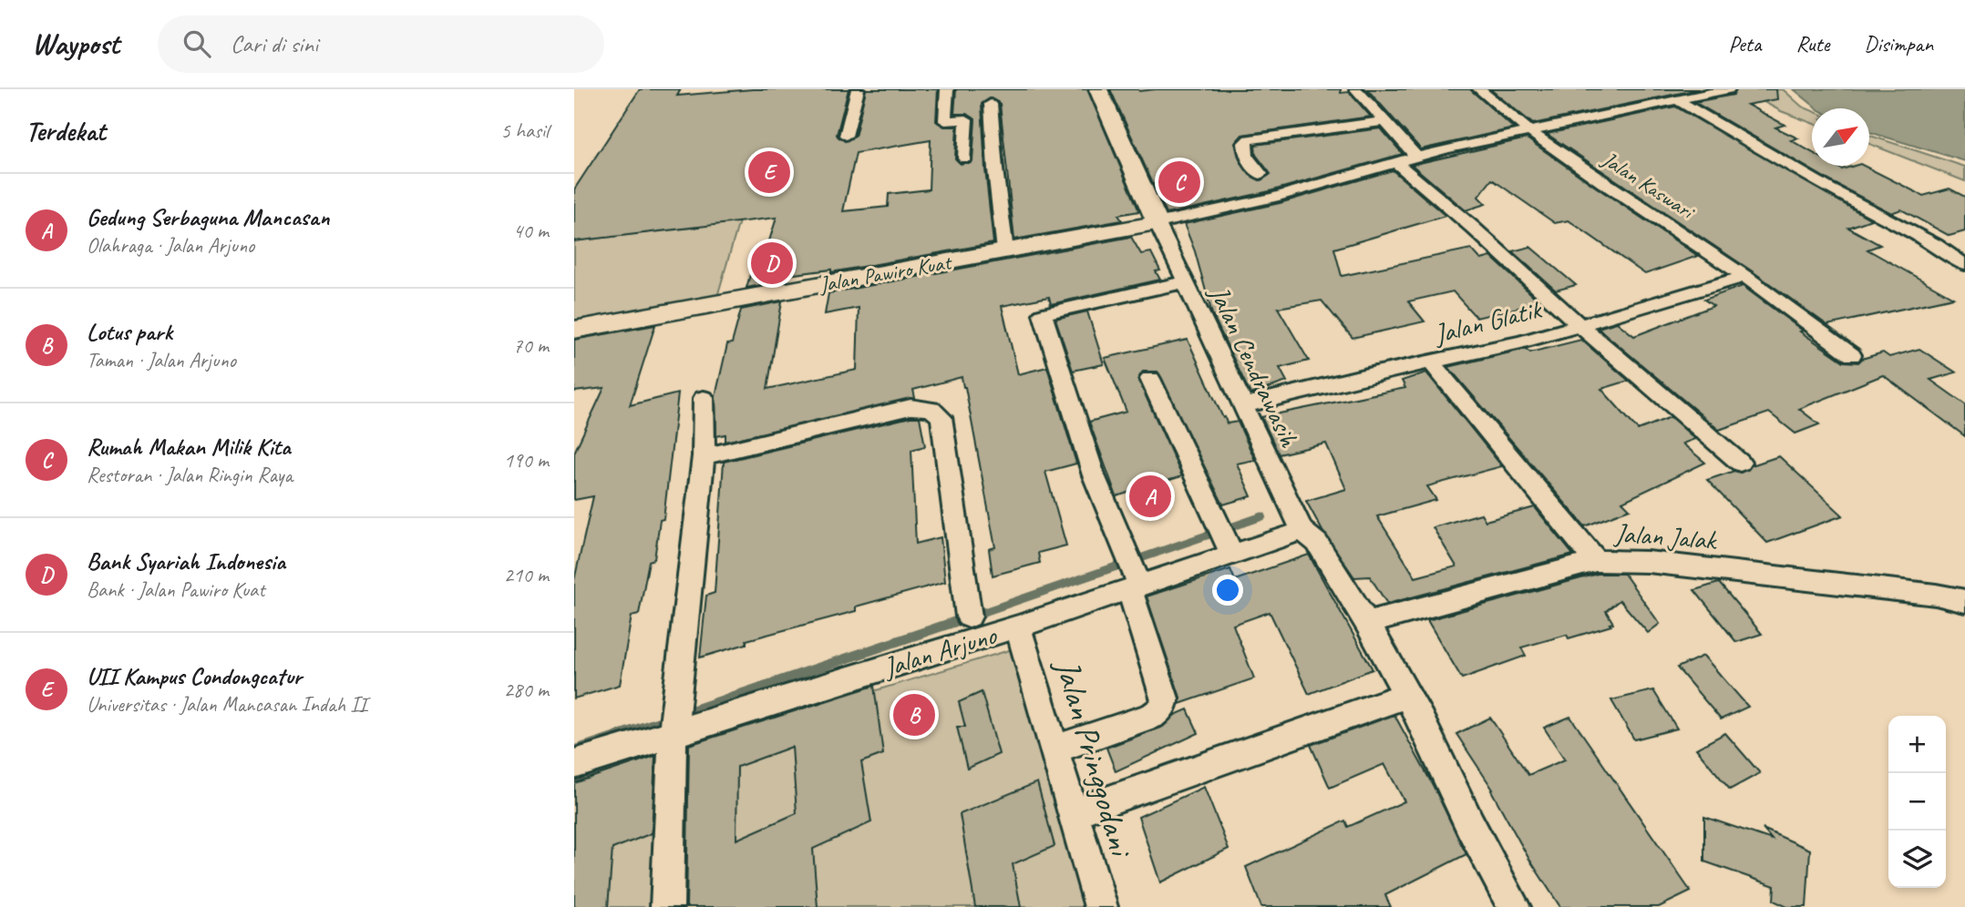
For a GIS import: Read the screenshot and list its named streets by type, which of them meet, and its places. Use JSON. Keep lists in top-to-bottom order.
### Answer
{
  "streets": {
    "main road": ["Jalan Pawiro Kuat"],
    "street": [
      "Jalan Kaswari",
      "Jalan Glatik",
      "Jalan Cendrawasih",
      "Jalan Jalak",
      "Jalan Arjuno",
      "Jalan Pringgodani"
    ]
  },
  "crossings": [
    ["Jalan Kaswari", "Jalan Glatik"],
    ["Jalan Pawiro Kuat", "Jalan Cendrawasih"],
    ["Jalan Glatik", "Jalan Cendrawasih"],
    ["Jalan Cendrawasih", "Jalan Jalak"],
    ["Jalan Cendrawasih", "Jalan Arjuno"],
    ["Jalan Arjuno", "Jalan Pringgodani"]
  ],
  "north": "top right",
  "page": {
    "header": "Waypost",
    "search": "Cari di sini",
    "nav": ["Peta", "Rute", "Disimpan"],
    "heading": ["Terdekat", "5 hasil"],
    "pins": [
      "E",
      "C",
      "D",
      "A",
      "B"
    ],
    "list": [
      {
        "mark": "A",
        "name": "Gedung Serbaguna Mancasan",
        "note": "Olahraga · Jalan Arjuno",
        "value": "40 m"
      },
      {
        "mark": "B",
        "name": "Lotus park",
        "note": "Taman · Jalan Arjuno",
        "value": "70 m"
      },
      {
        "mark": "C",
        "name": "Rumah Makan Milik Kita",
        "note": "Restoran · Jalan Ringin Raya",
        "value": "190 m"
      },
      {
        "mark": "D",
        "name": "Bank Syariah Indonesia",
        "note": "Bank · Jalan Pawiro Kuat",
        "value": "210 m"
      },
      {
        "mark": "E",
        "name": "UII Kampus Condongcatur",
        "note": "Universitas · Jalan Mancasan Indah II",
        "value": "280 m"
      }
    ],
    "map_buttons": ["+", "−"]
  }
}
